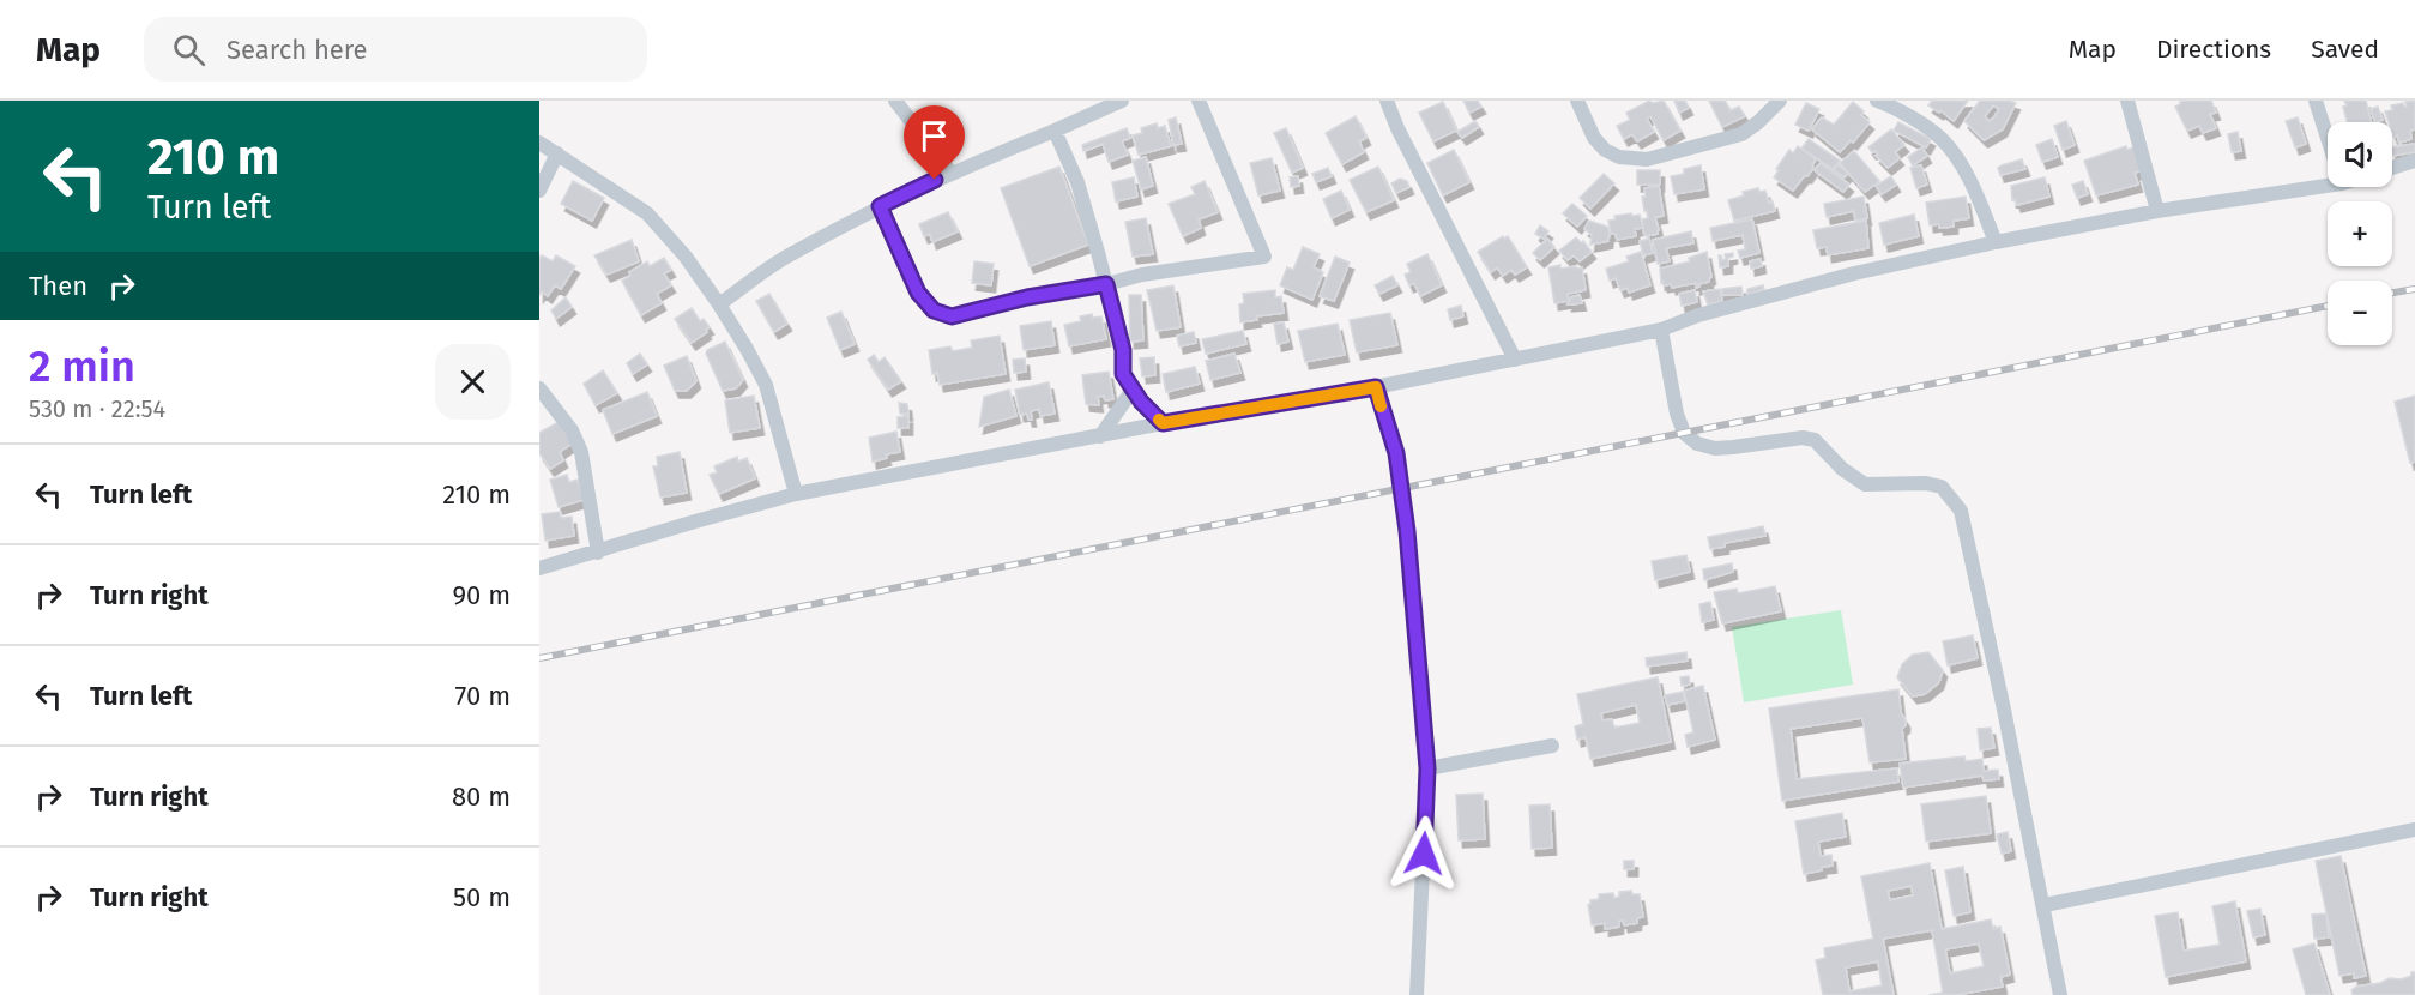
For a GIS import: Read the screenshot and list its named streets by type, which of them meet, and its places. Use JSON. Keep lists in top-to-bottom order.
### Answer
{
  "page": {
    "header": "Map",
    "search": "Search here",
    "nav": ["Map", "Directions", "Saved"],
    "turn": ["210 m", "Turn left"],
    "map_buttons": ["+", "−"],
    "then": "Then",
    "heading": ["2 min", "530 m · 22:54"],
    "list": [
      {
        "name": "Turn left",
        "value": "210 m"
      },
      {
        "name": "Turn right",
        "value": "90 m"
      },
      {
        "name": "Turn left",
        "value": "70 m"
      },
      {
        "name": "Turn right",
        "value": "80 m"
      },
      {
        "name": "Turn right",
        "value": "50 m"
      }
    ]
  }
}
